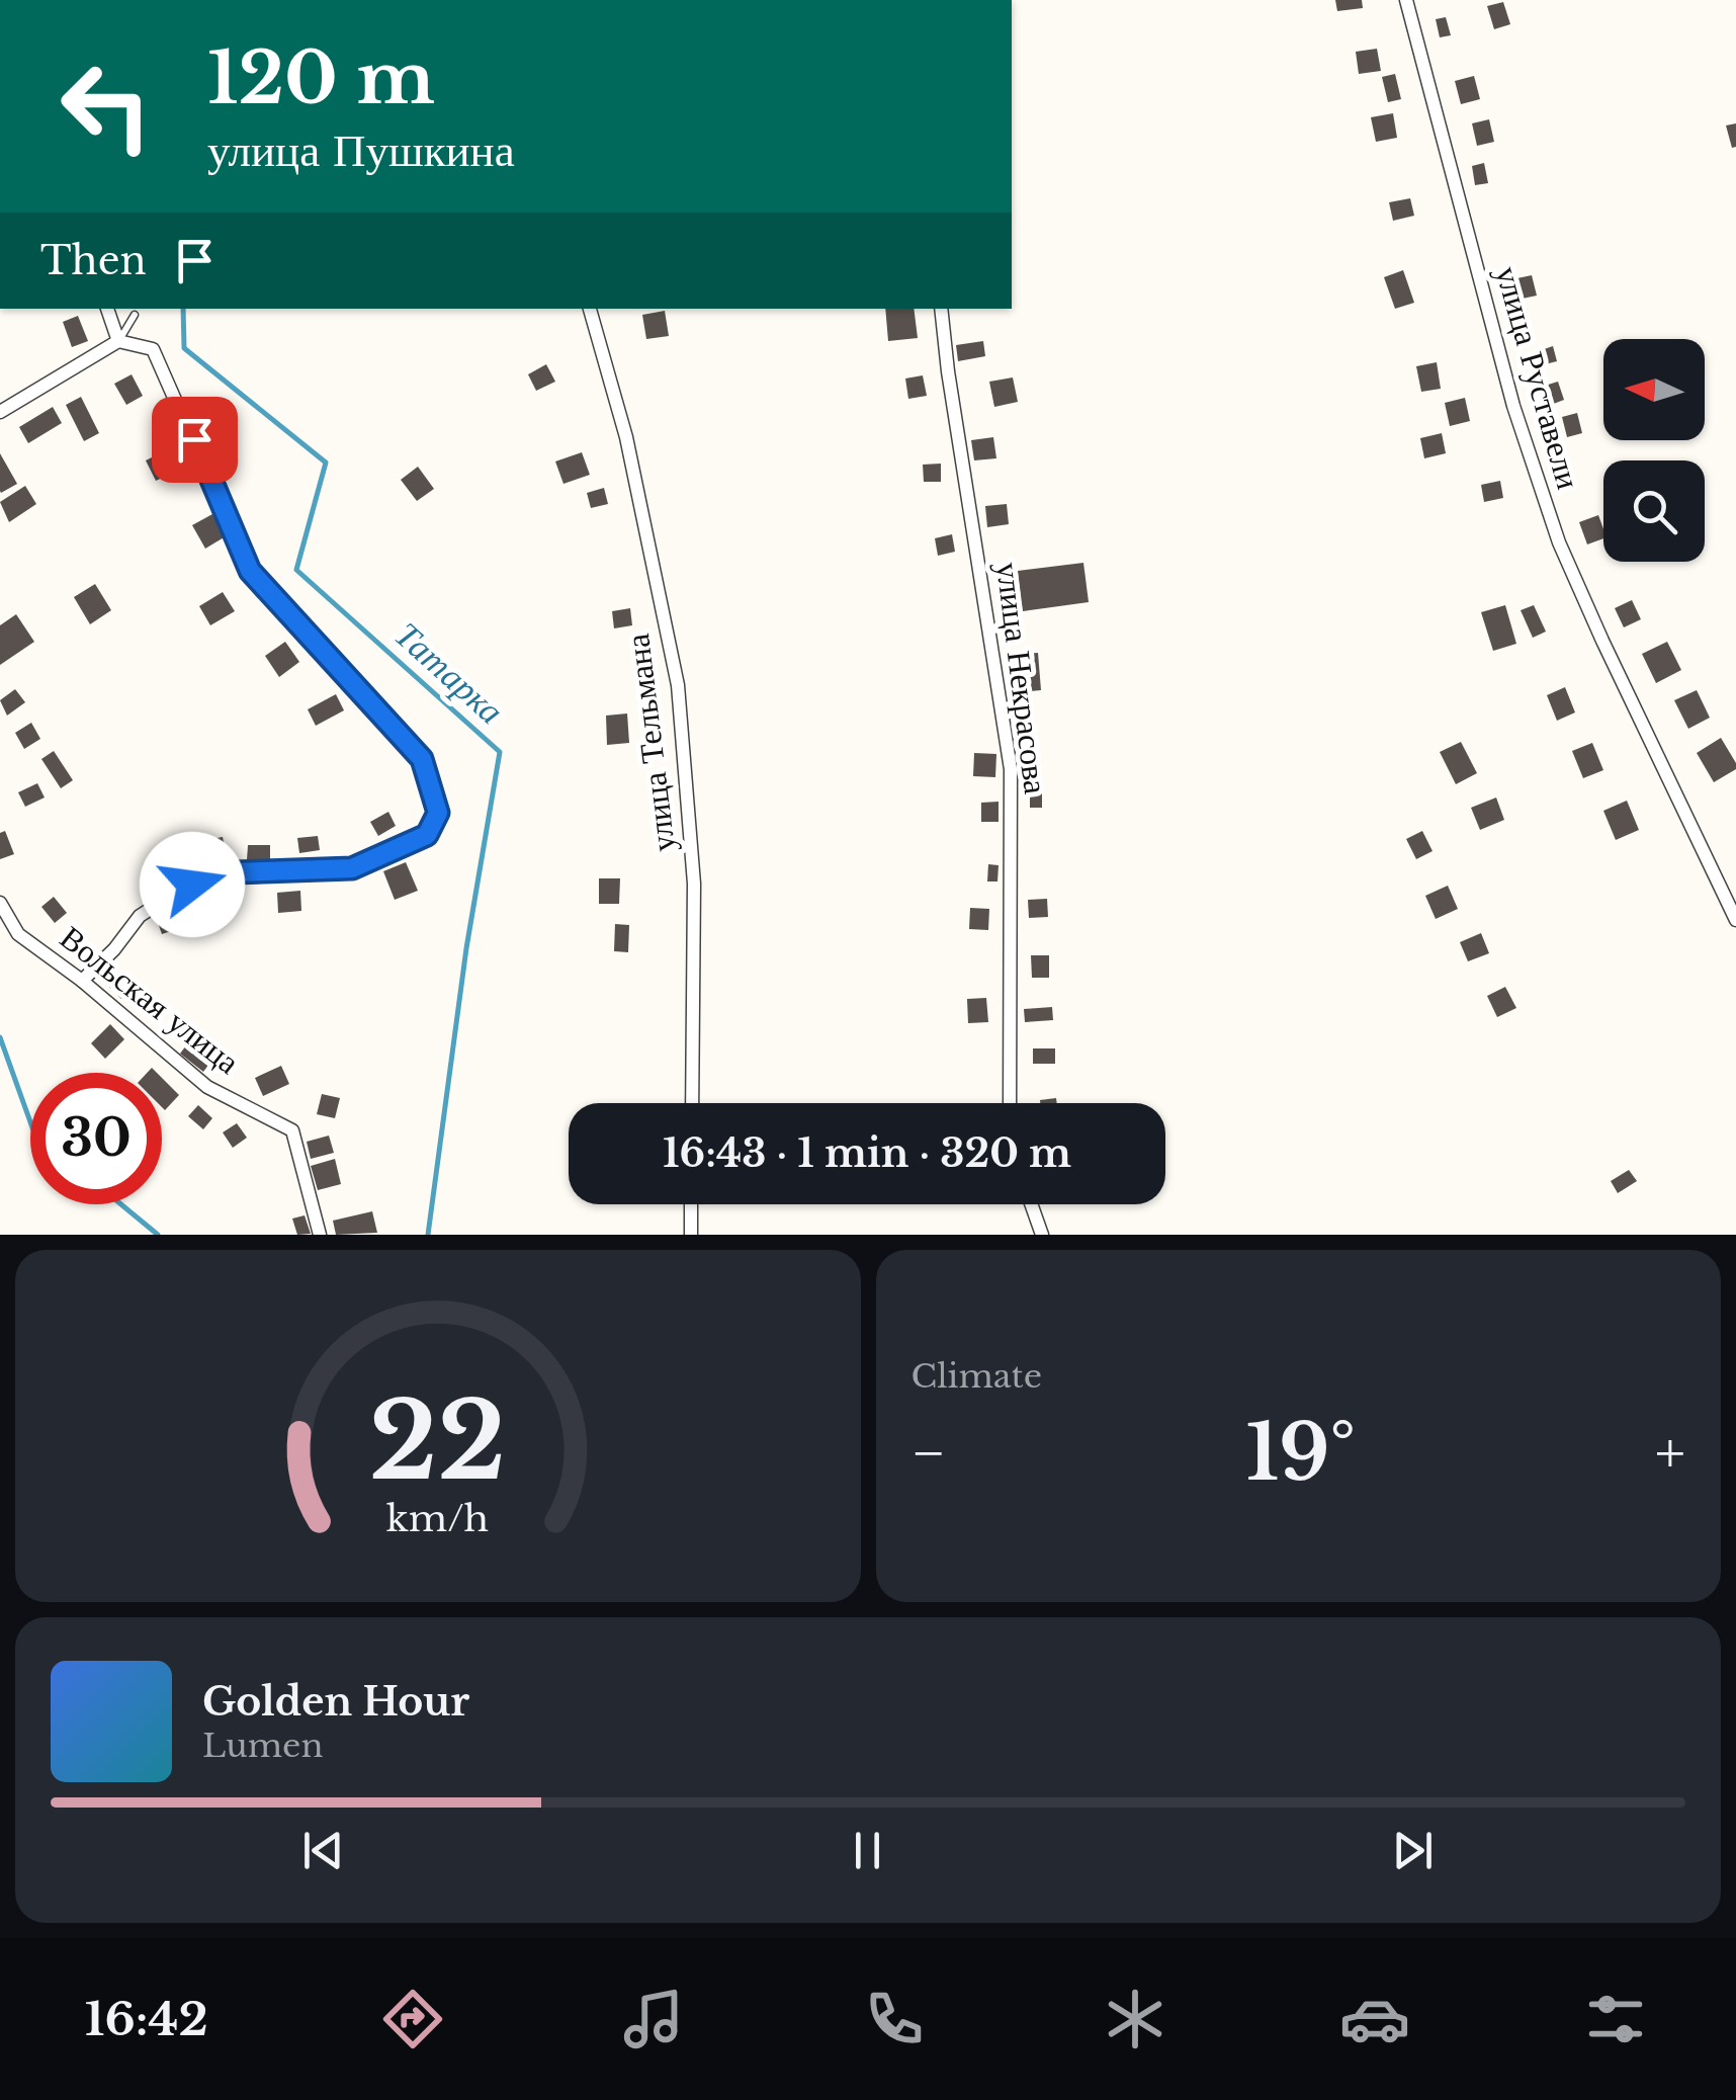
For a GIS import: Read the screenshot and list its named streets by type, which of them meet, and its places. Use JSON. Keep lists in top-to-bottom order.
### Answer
{
  "streets": {
    "street": [
      "улица Руставели",
      "улица Некрасова",
      "улица Тельмана",
      "Вольская улица"
    ]
  },
  "water": ["Татарка"],
  "north": "left",
  "page": {
    "turn": ["120 m", "улица Пушкина"],
    "then": "Then",
    "limit": "30",
    "trip": "16:43 · 1 min · 320 m",
    "tile": "Climate",
    "heat": ["−", "19°", "+"],
    "song": ["Golden Hour", "Lumen"],
    "tabs": "16:42",
    "gauge": ["22", "km/h"]
  }
}
